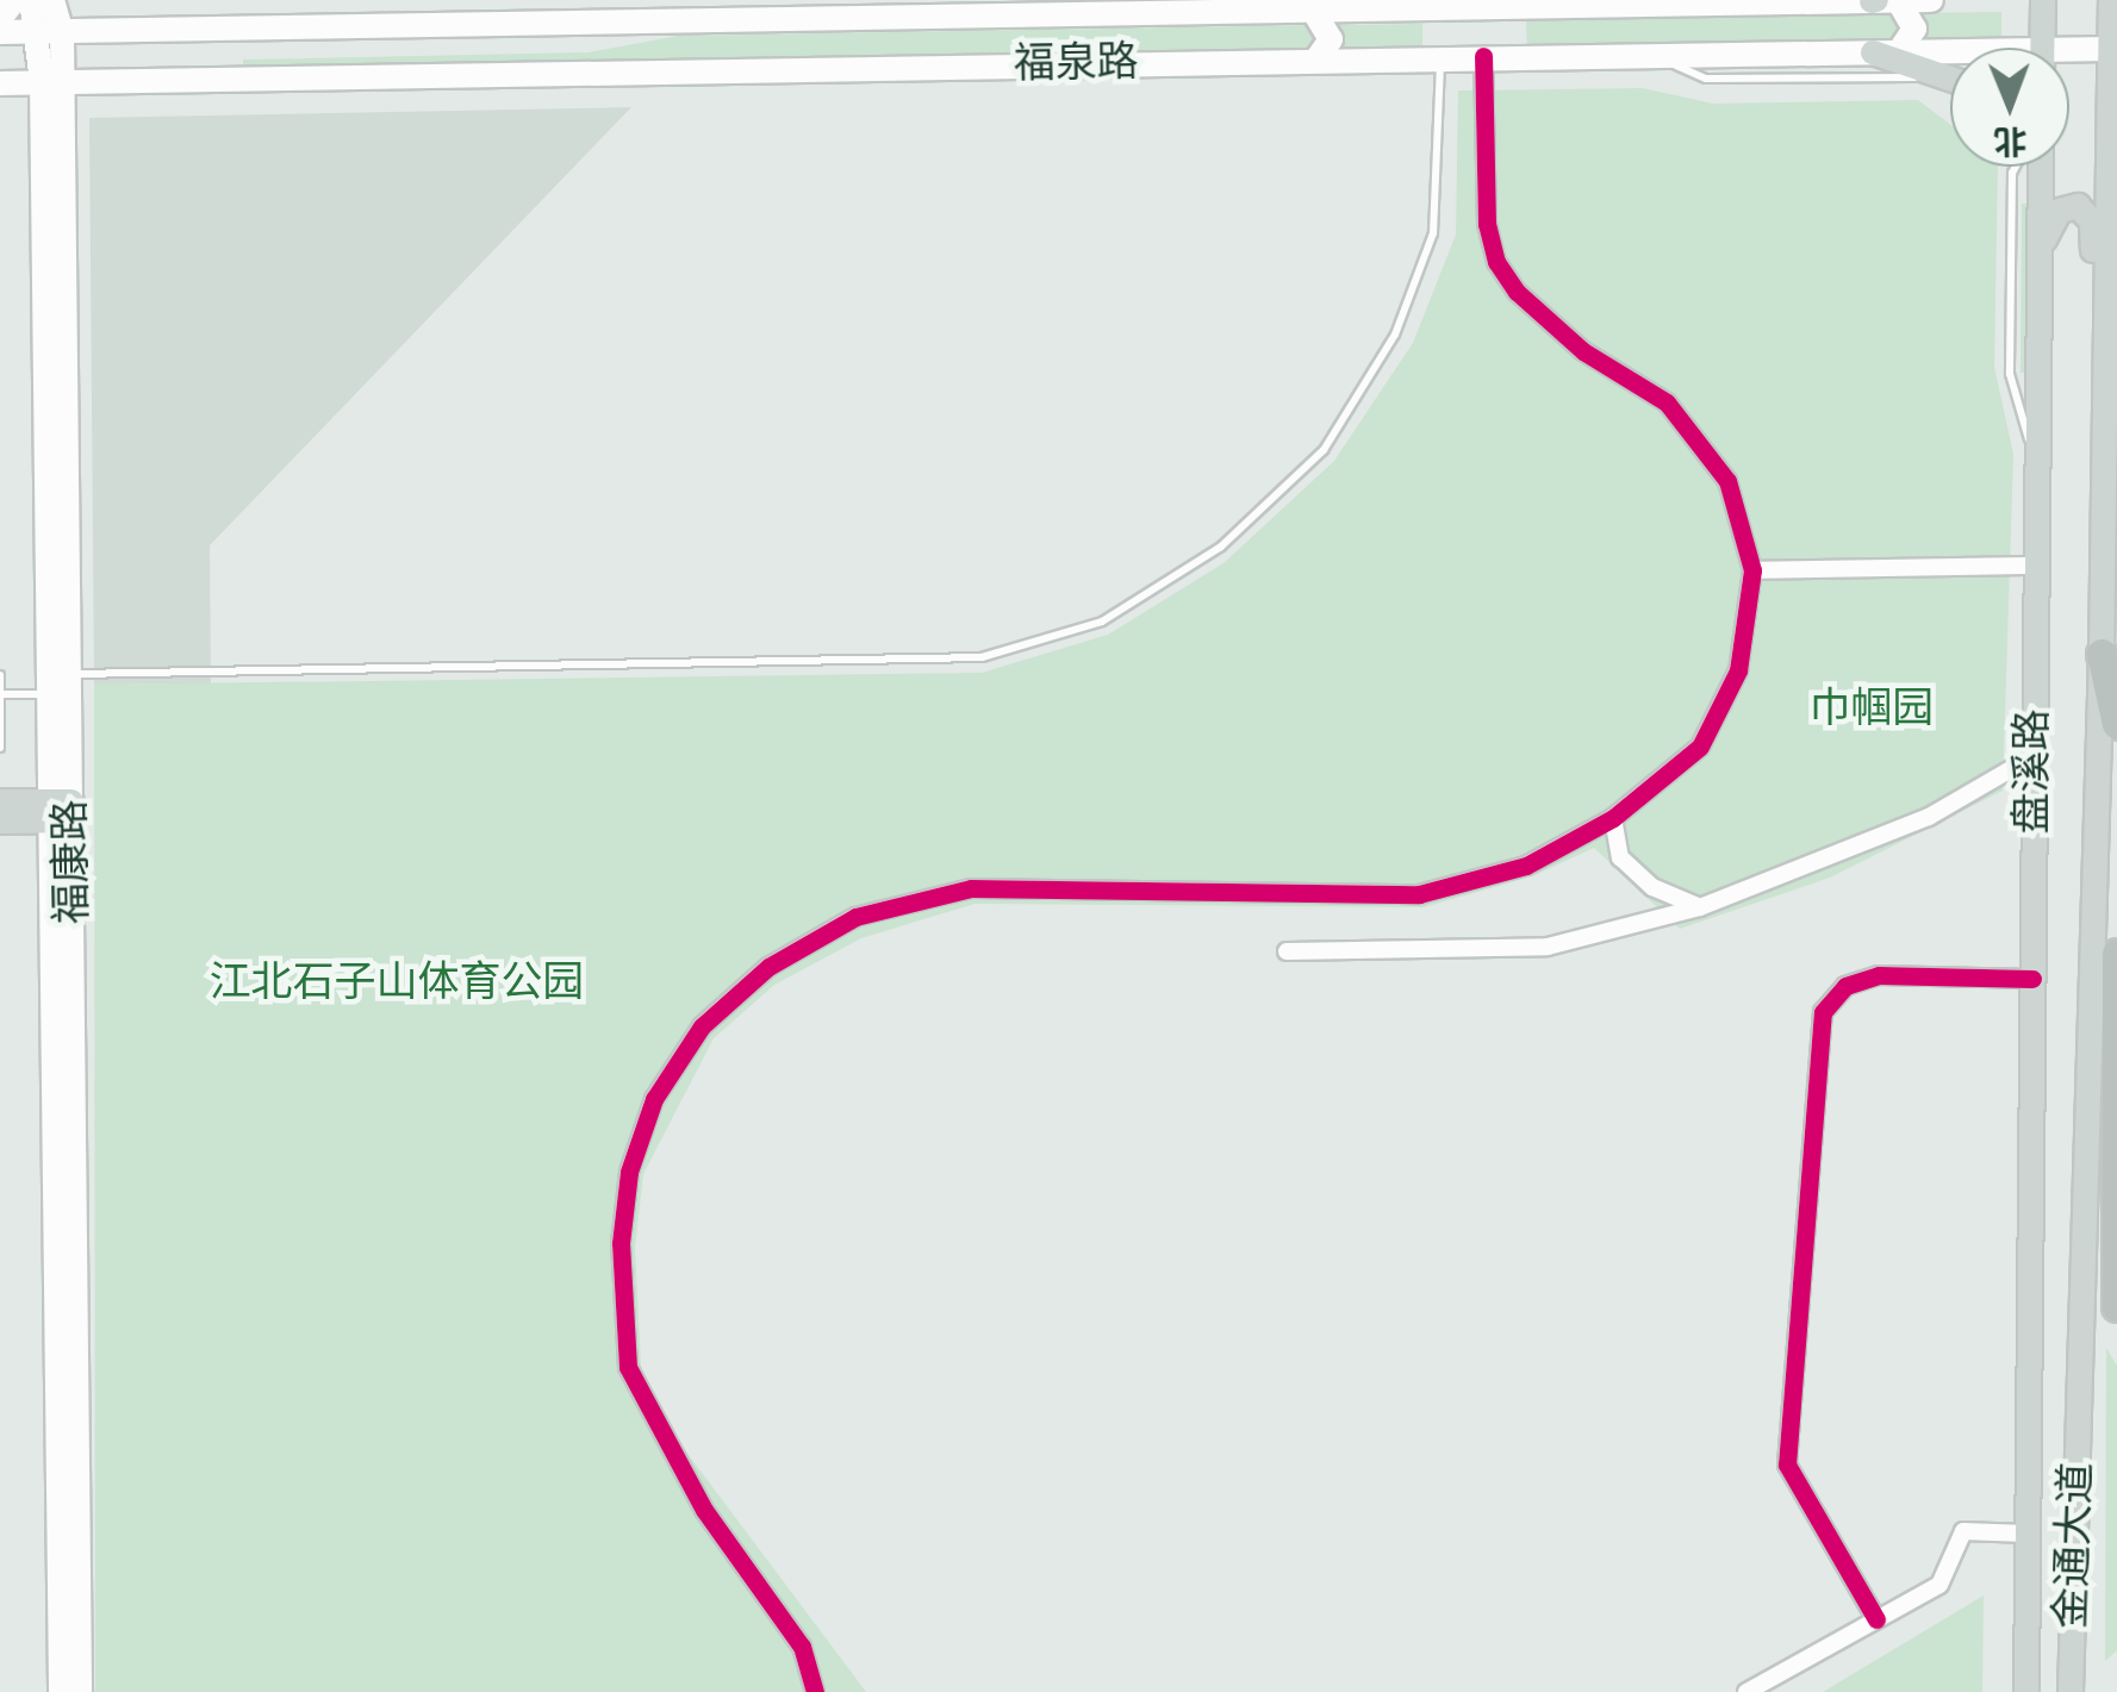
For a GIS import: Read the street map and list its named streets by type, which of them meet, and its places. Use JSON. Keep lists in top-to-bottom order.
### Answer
{
  "streets": {
    "main road": [
      "福泉路",
      "盘溪路",
      "福康路",
      "金通大道"
    ]
  },
  "crossings": [
    ["福泉路", "盘溪路"],
    ["福泉路", "福康路"],
    ["盘溪路", "金通大道"]
  ],
  "parks": ["巾帼园", "江北石子山体育公园"],
  "north": "bottom"
}
